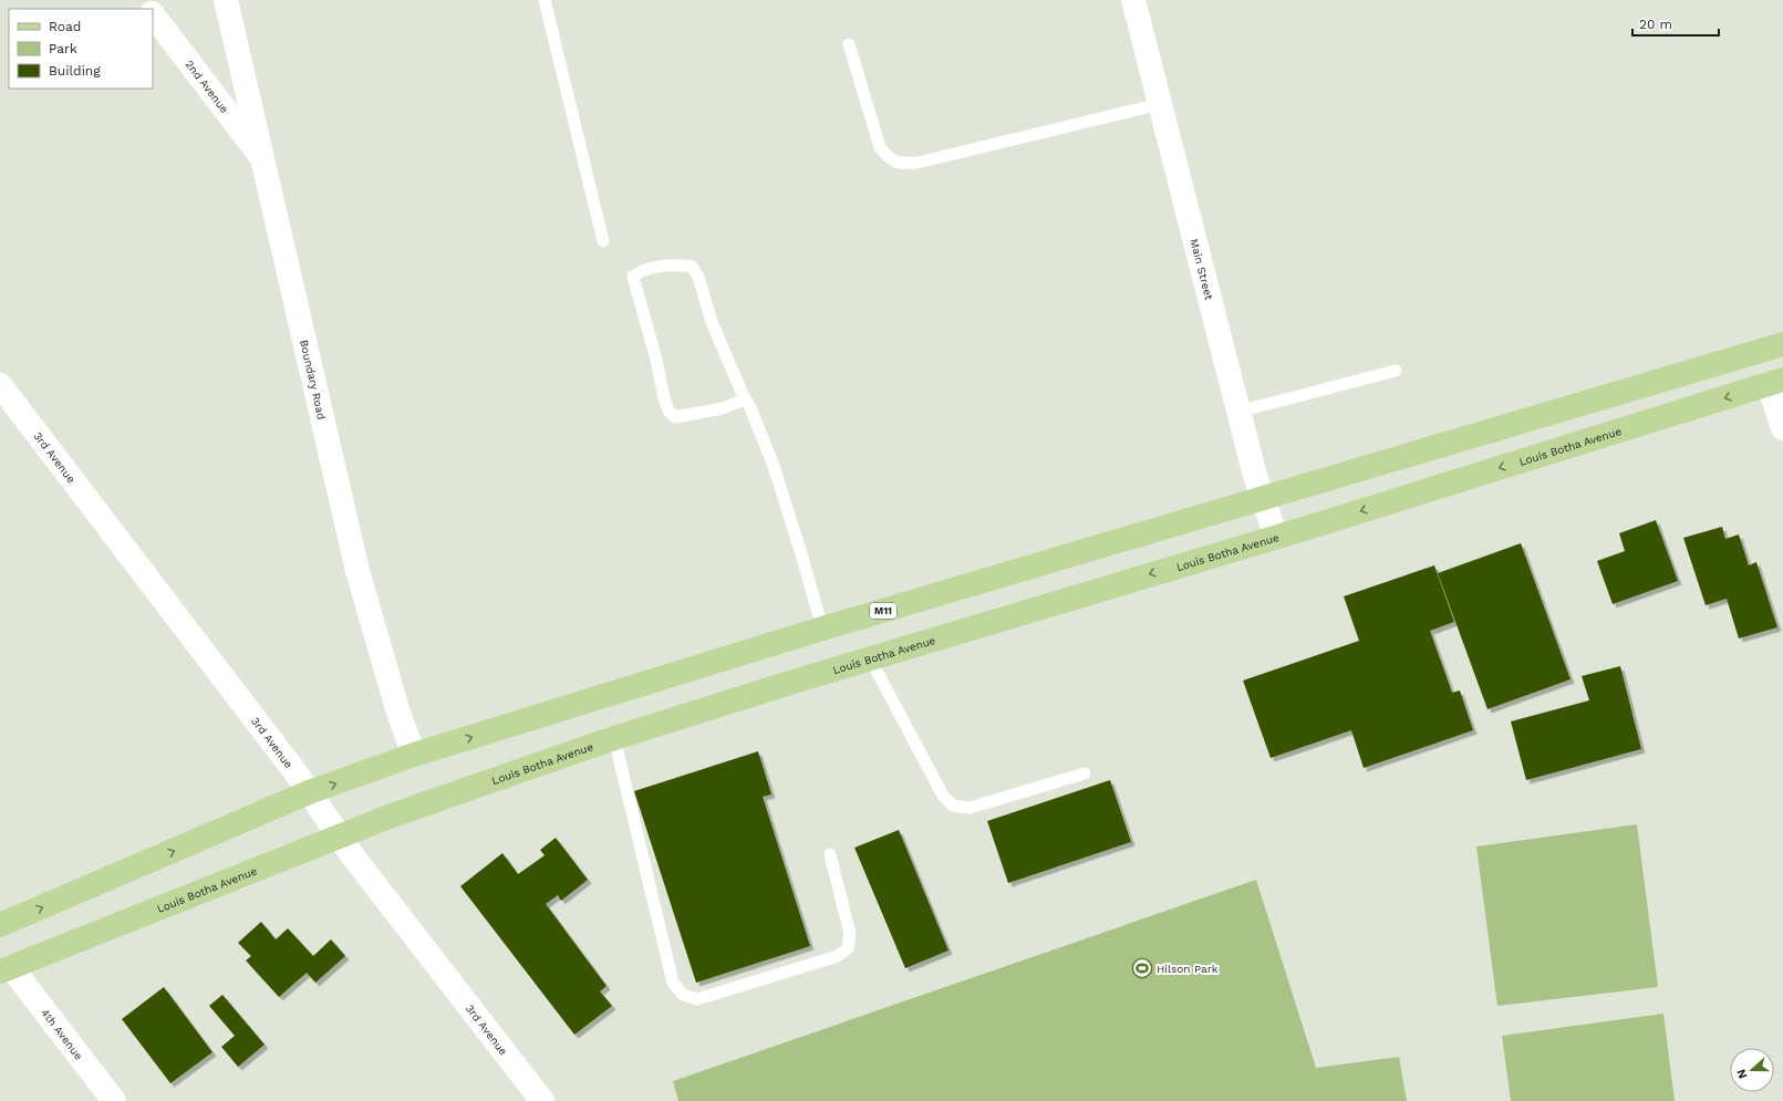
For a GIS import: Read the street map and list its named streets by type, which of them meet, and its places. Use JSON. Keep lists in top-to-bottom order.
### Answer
{
  "streets": {
    "main road": ["Louis Botha Avenue", "M11"],
    "street": [
      "2nd Avenue",
      "Main Street",
      "Boundary Road",
      "3rd Avenue",
      "4th Avenue"
    ]
  },
  "crossings": [
    ["2nd Avenue", "Boundary Road"],
    ["Main Street", "Louis Botha Avenue"],
    ["Main Street", "M11"],
    ["Boundary Road", "M11"],
    ["Louis Botha Avenue", "3rd Avenue"],
    ["Louis Botha Avenue", "4th Avenue"],
    ["3rd Avenue", "M11"]
  ],
  "places": {
    "sports": ["Hilson Park"]
  },
  "legend": ["Road", "Park", "Building"],
  "scale_bar": "20 m",
  "north": "left"
}
